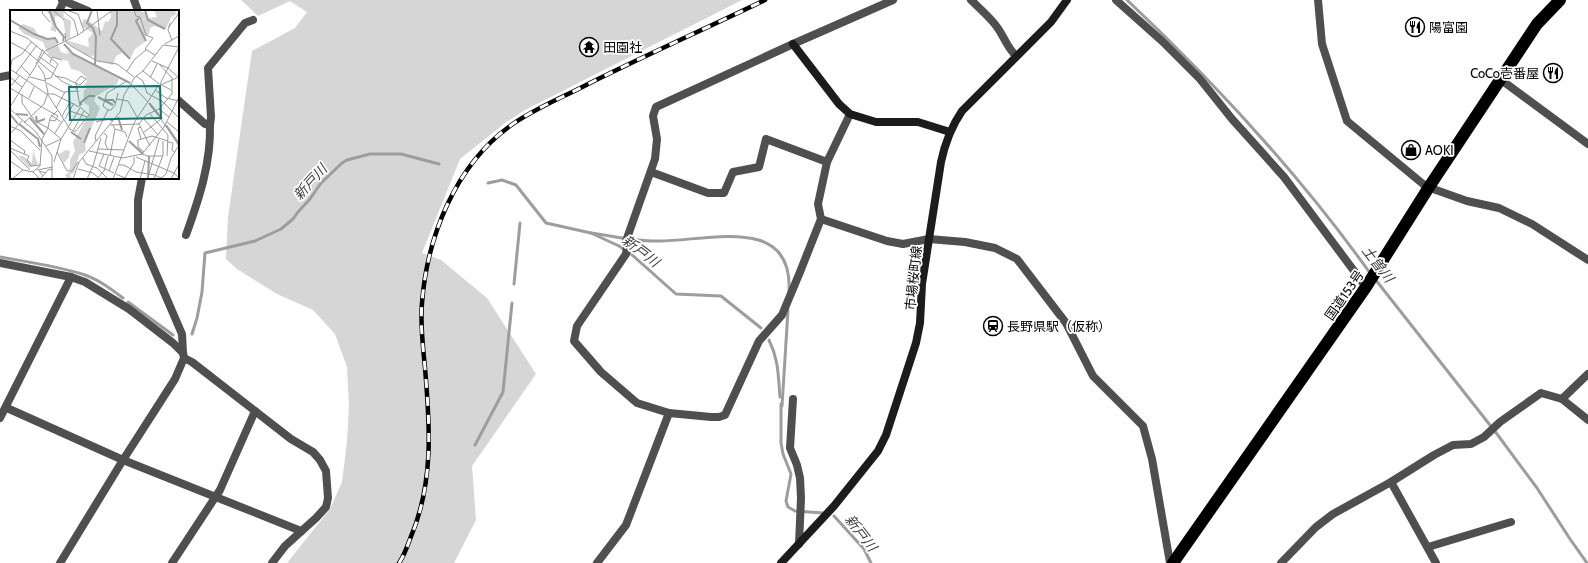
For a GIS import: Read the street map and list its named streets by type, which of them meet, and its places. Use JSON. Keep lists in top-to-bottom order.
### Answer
{
  "streets": {
    "highway": ["国道153号"],
    "main road": ["市場桜町線"]
  },
  "water": ["新戸川", "土曽川"],
  "places": {
    "restaurant": ["陽富園", "CoCo壱番屋"],
    "temple": ["田園社"],
    "shop": ["AOKI"],
    "station": ["長野県駅（仮称）"]
  }
}
